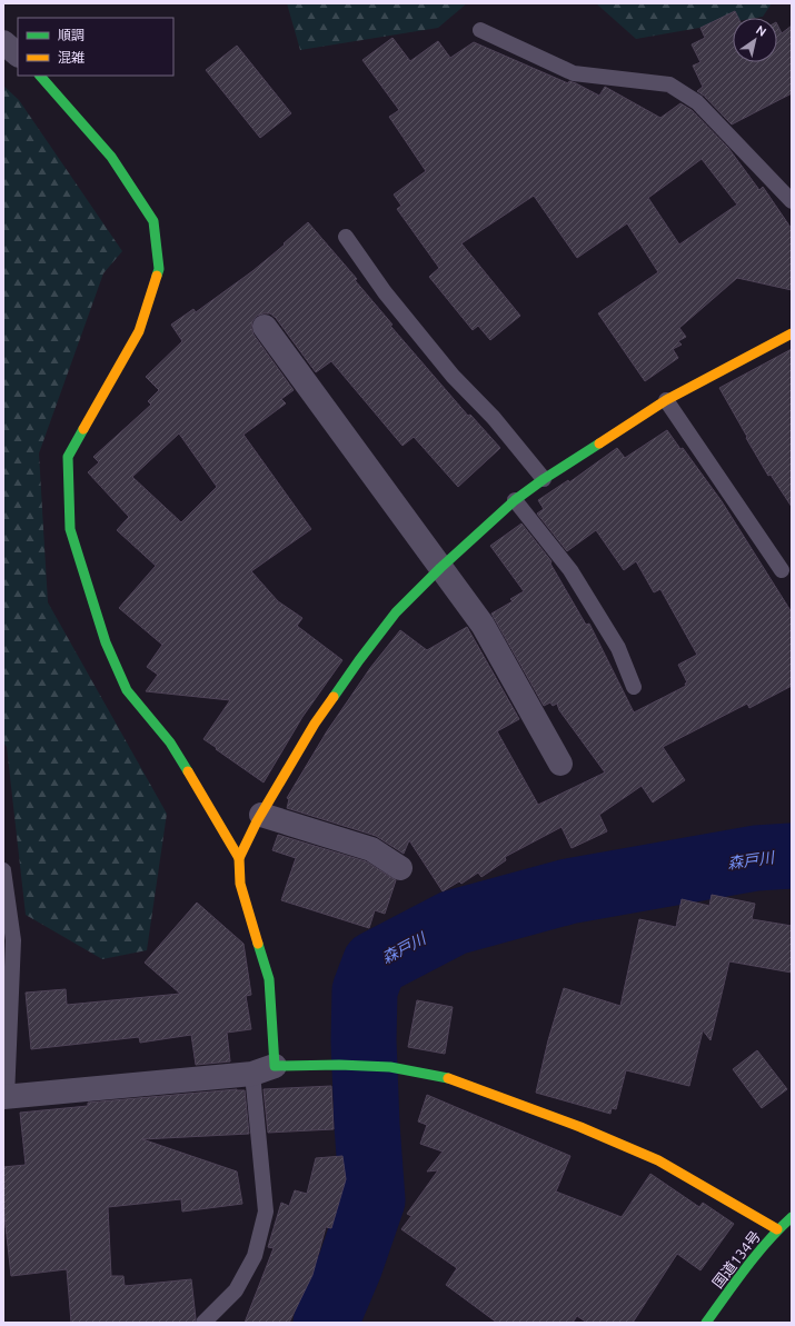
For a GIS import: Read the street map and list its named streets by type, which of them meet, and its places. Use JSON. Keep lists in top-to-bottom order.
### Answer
{
  "streets": {
    "main road": ["国道134号"]
  },
  "water": ["森戸川"],
  "legend": ["順調", "混雑"],
  "north": "top right"
}
